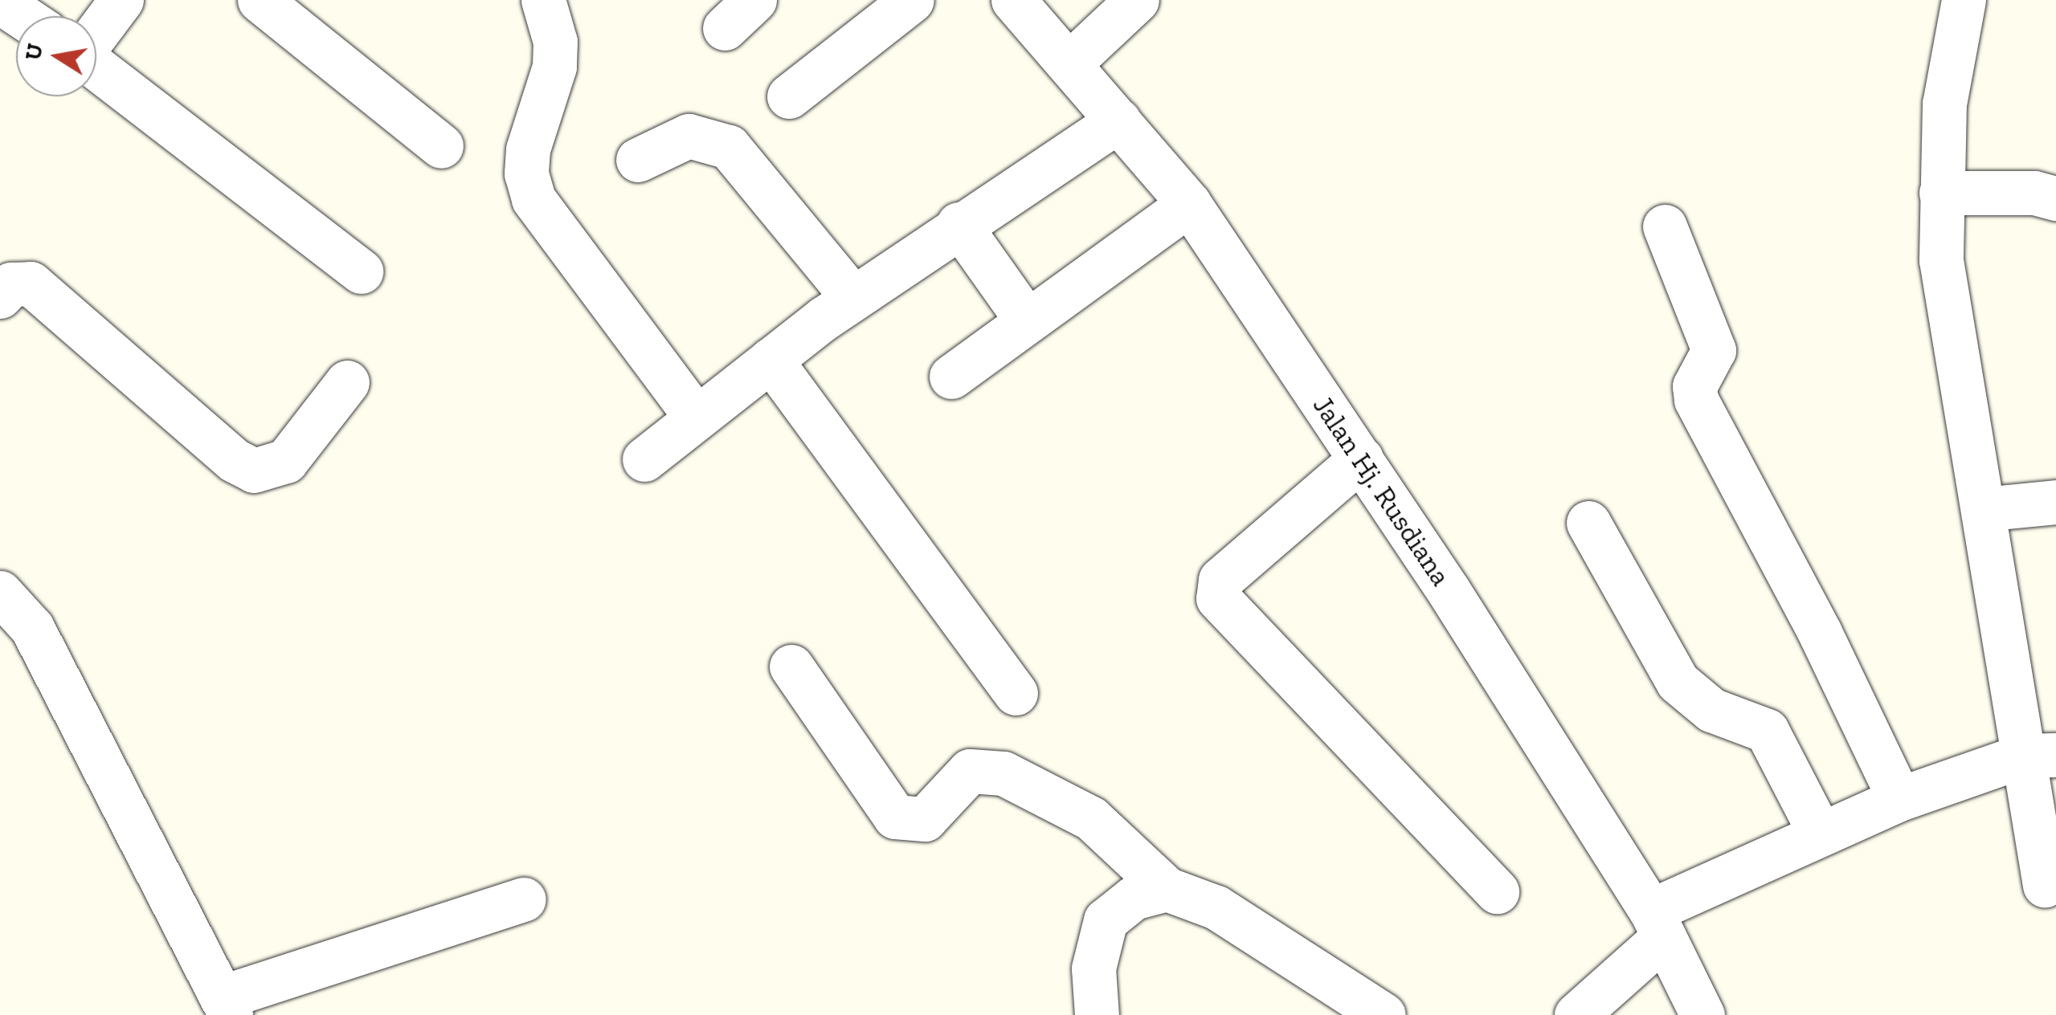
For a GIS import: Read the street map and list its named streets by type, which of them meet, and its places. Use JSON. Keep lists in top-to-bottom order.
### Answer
{
  "streets": {
    "street": ["Jalan Hj. Rusdiana"]
  },
  "north": "left"
}
